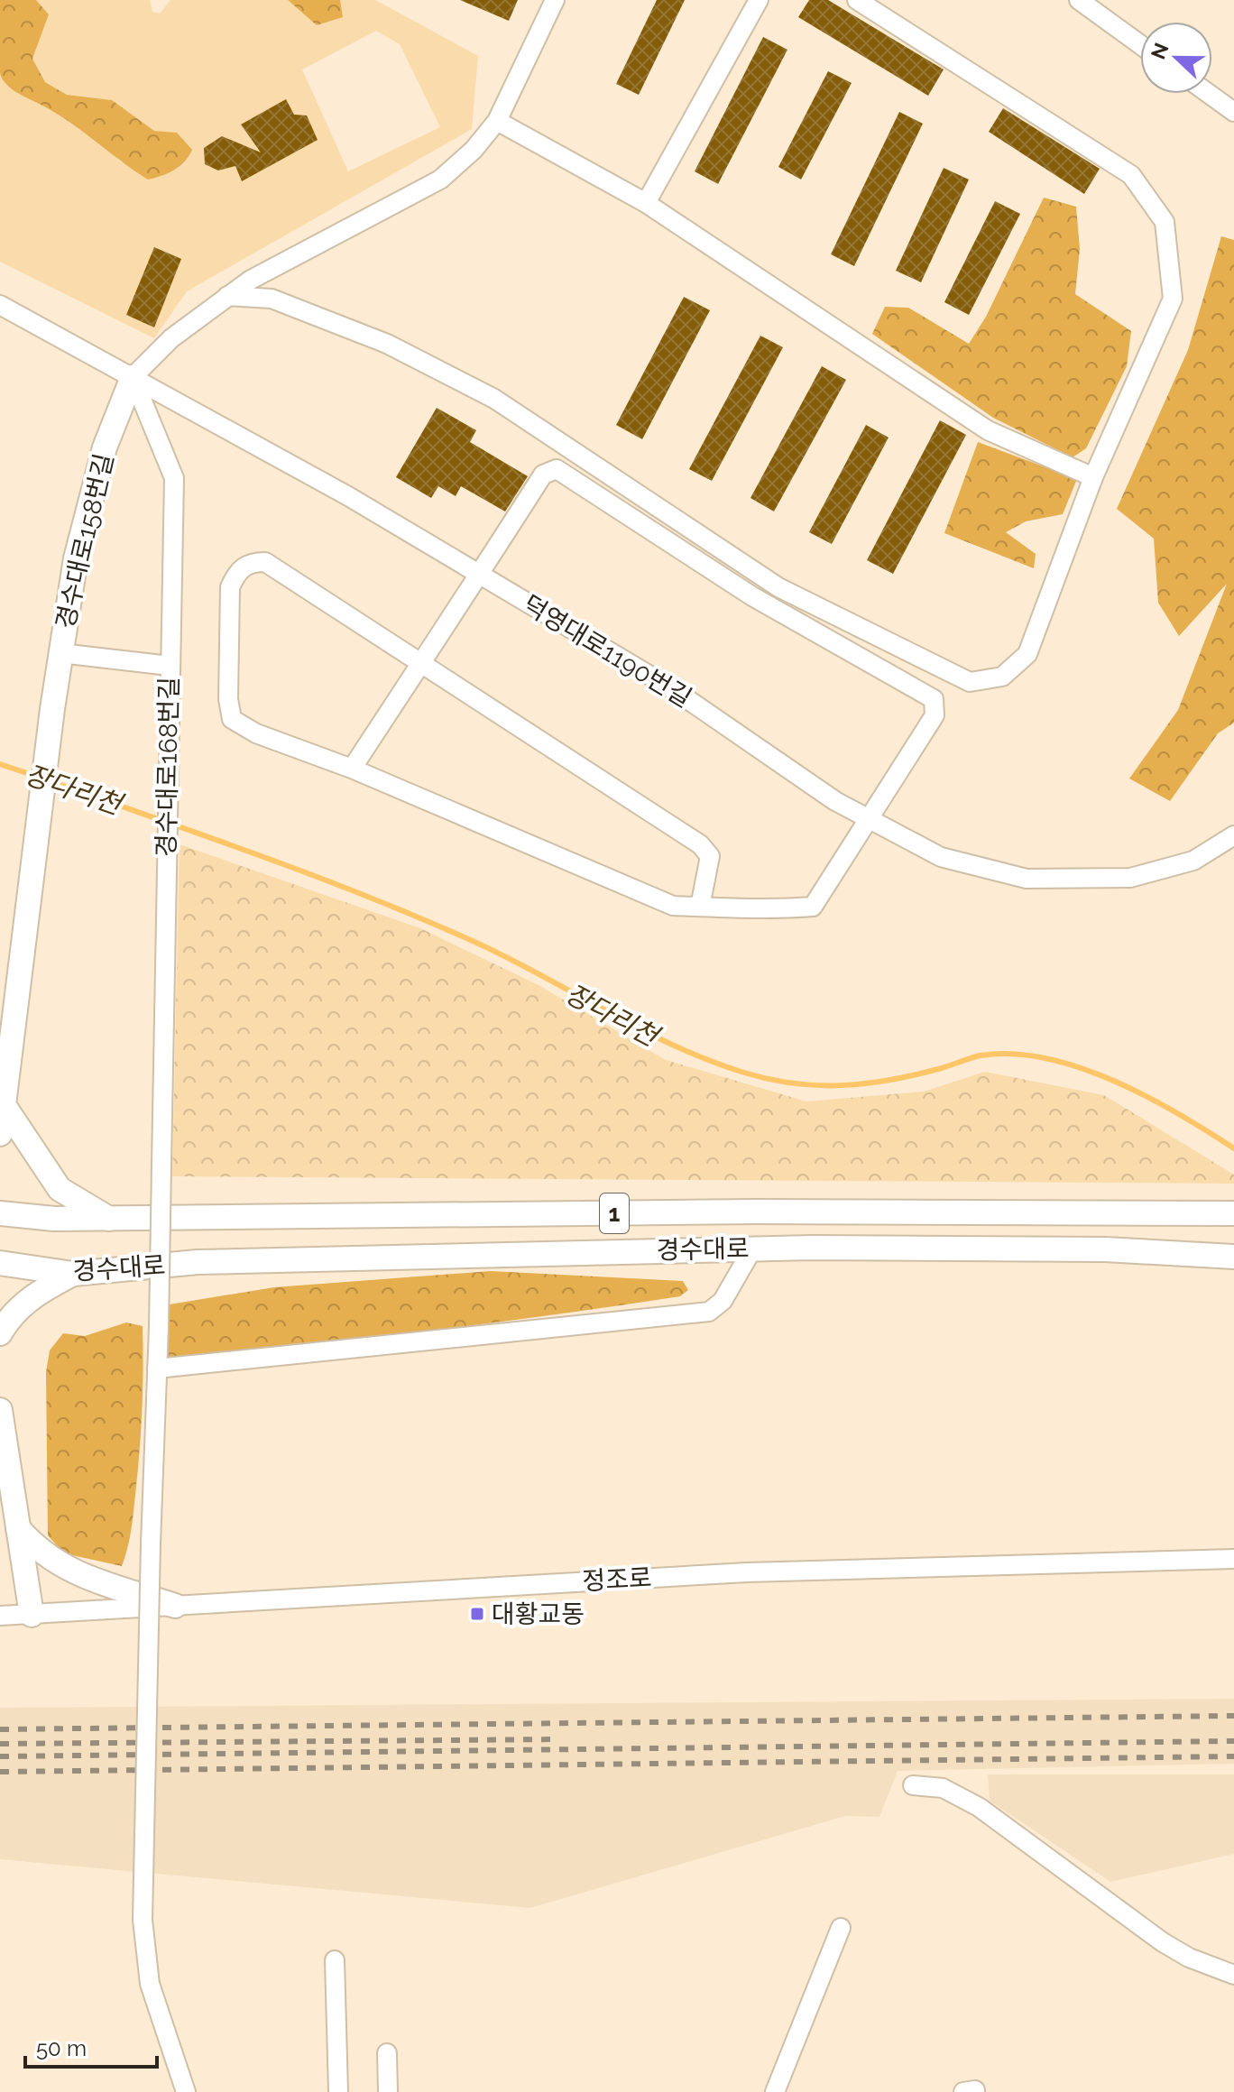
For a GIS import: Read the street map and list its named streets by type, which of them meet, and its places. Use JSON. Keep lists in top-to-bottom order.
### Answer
{
  "streets": {
    "main road": ["경수대로158번길", "1", "경수대로"],
    "street": ["덕영대로1190번길", "경수대로168번길", "정조로"]
  },
  "crossings": [
    ["경수대로158번길", "덕영대로1190번길"],
    ["경수대로158번길", "경수대로168번길"],
    ["덕영대로1190번길", "경수대로168번길"]
  ],
  "water": ["장다리천"],
  "places": {
    "transit": ["대황교동"]
  },
  "scale_bar": "50 m",
  "north": "left"
}
